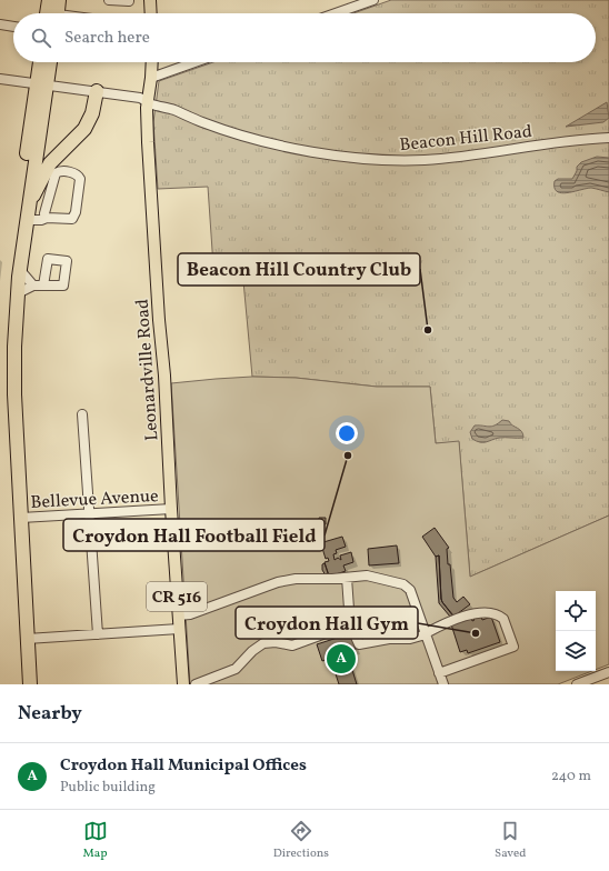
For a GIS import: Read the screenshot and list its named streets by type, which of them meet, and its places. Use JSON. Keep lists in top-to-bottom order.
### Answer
{
  "streets": {
    "main road": ["Leonardville Road", "CR 516"],
    "street": ["Beacon Hill Road", "Bellevue Avenue"]
  },
  "crossings": [
    ["Beacon Hill Road", "Leonardville Road"],
    ["Leonardville Road", "Bellevue Avenue"]
  ],
  "places": ["Beacon Hill Country Club", "Croydon Hall Football Field", "Croydon Hall Gym"],
  "page": {
    "search": "Search here",
    "pins": "A",
    "heading": "Nearby",
    "list": [
      {
        "mark": "A",
        "name": "Croydon Hall Municipal Offices",
        "note": "Public building",
        "value": "240 m"
      }
    ],
    "nav": ["Map", "Directions", "Saved"]
  }
}
